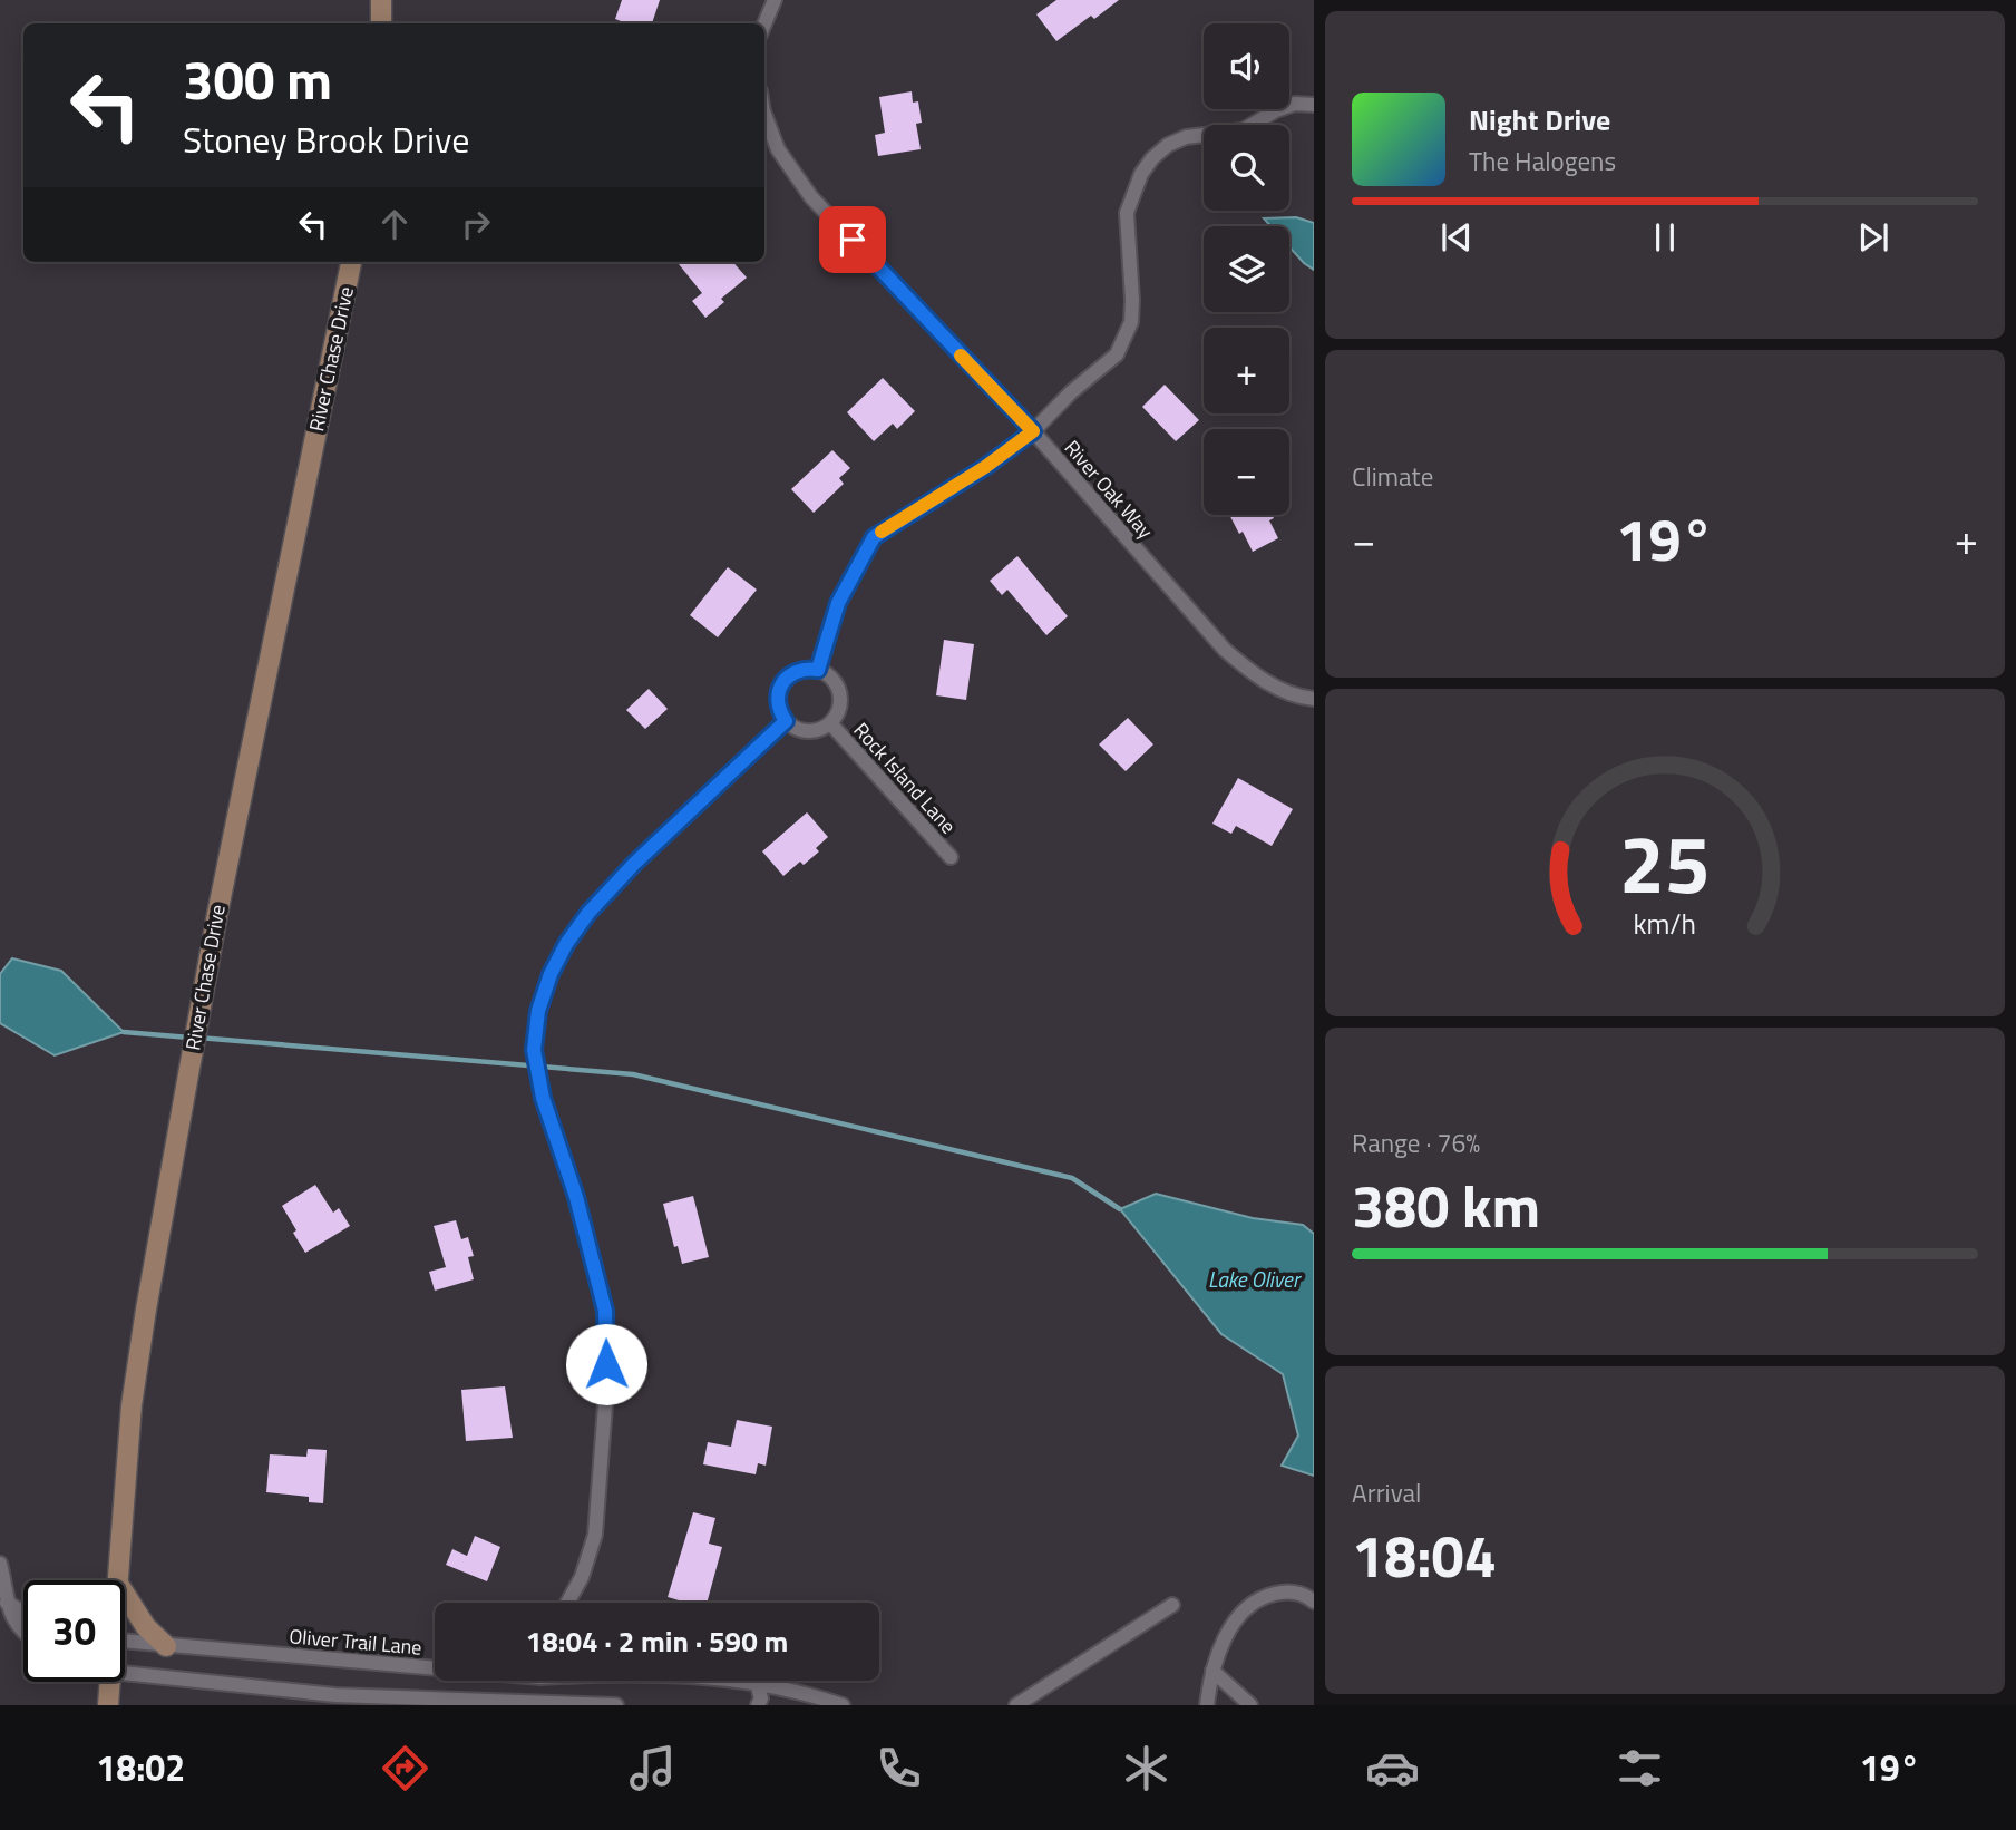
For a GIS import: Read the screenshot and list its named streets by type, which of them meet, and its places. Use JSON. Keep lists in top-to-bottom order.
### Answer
{
  "streets": {
    "street": [
      "River Chase Drive",
      "River Oak Way",
      "Rock Island Lane",
      "Oliver Trail Lane"
    ]
  },
  "water": ["Lake Oliver"],
  "page": {
    "map_buttons": ["+", "−"],
    "turn": ["300 m", "Stoney Brook Drive"],
    "song": ["Night Drive", "The Halogens"],
    "tile": [
      "Climate",
      ["Range · 76%", "380 km"],
      ["Arrival", "18:04"]
    ],
    "heat": ["−", "19°", "+"],
    "limit": "30",
    "trip": "18:04 · 2 min · 590 m",
    "tabs": ["18:02", "19°"],
    "gauge": ["25", "km/h"]
  }
}
